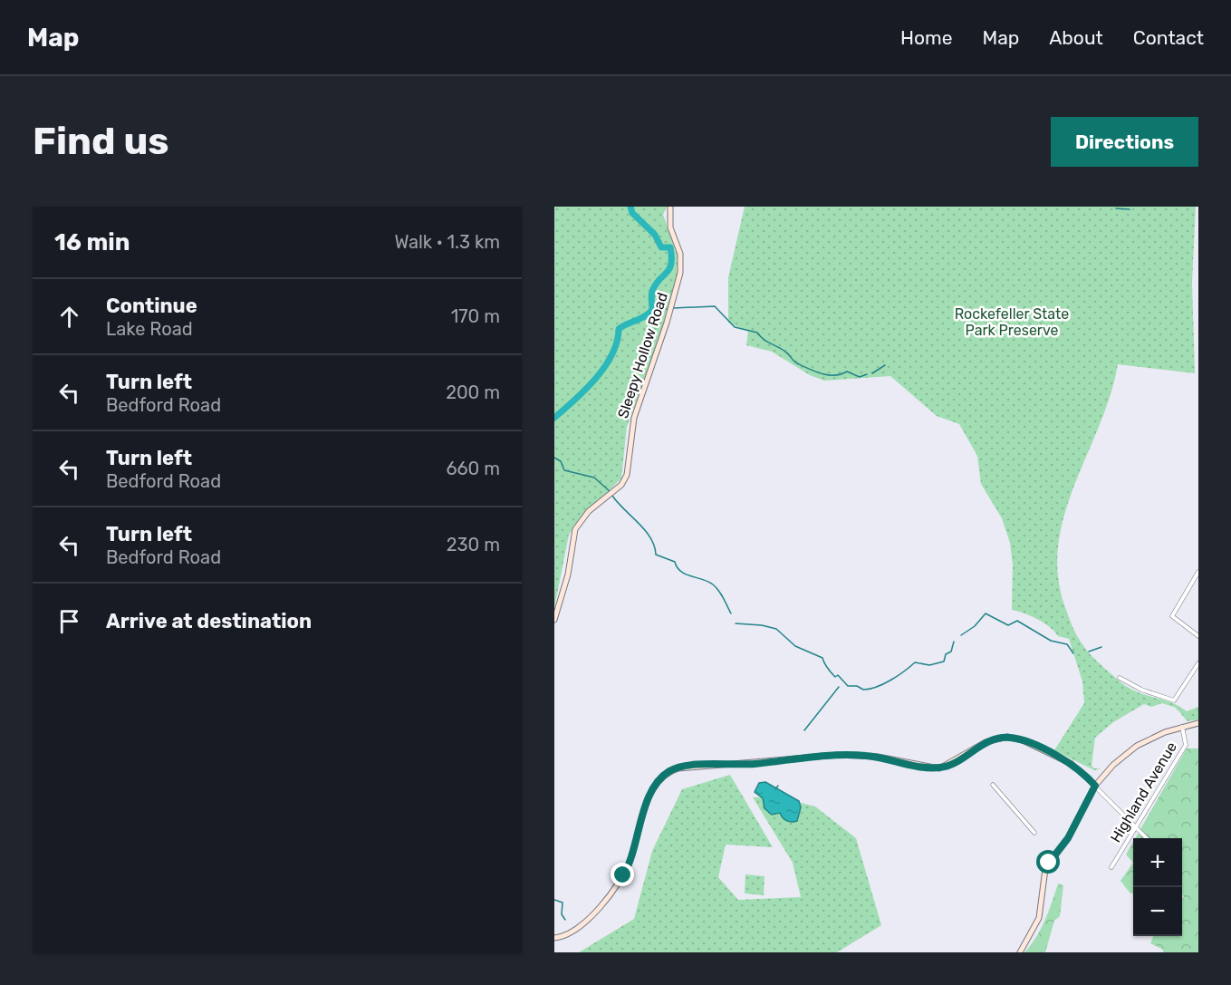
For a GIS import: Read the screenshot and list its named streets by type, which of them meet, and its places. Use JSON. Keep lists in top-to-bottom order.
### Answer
{
  "streets": {
    "main road": ["Sleepy Hollow Road"],
    "street": ["Highland Avenue"]
  },
  "parks": ["Rockefeller State Park Preserve"],
  "page": {
    "header": "Map",
    "nav": [
      "Home",
      "Map",
      "About",
      "Contact"
    ],
    "buttons": "Directions",
    "title": "Find us",
    "heading": ["16 min", "Walk · 1.3 km"],
    "list": [
      ["Continue", "Lake Road", "170 m"],
      ["Turn left", "Bedford Road", "200 m"],
      ["Turn left", "Bedford Road", "660 m"],
      ["Turn left", "Bedford Road", "230 m"],
      "Arrive at destination"
    ],
    "map_buttons": ["+", "−"]
  }
}
